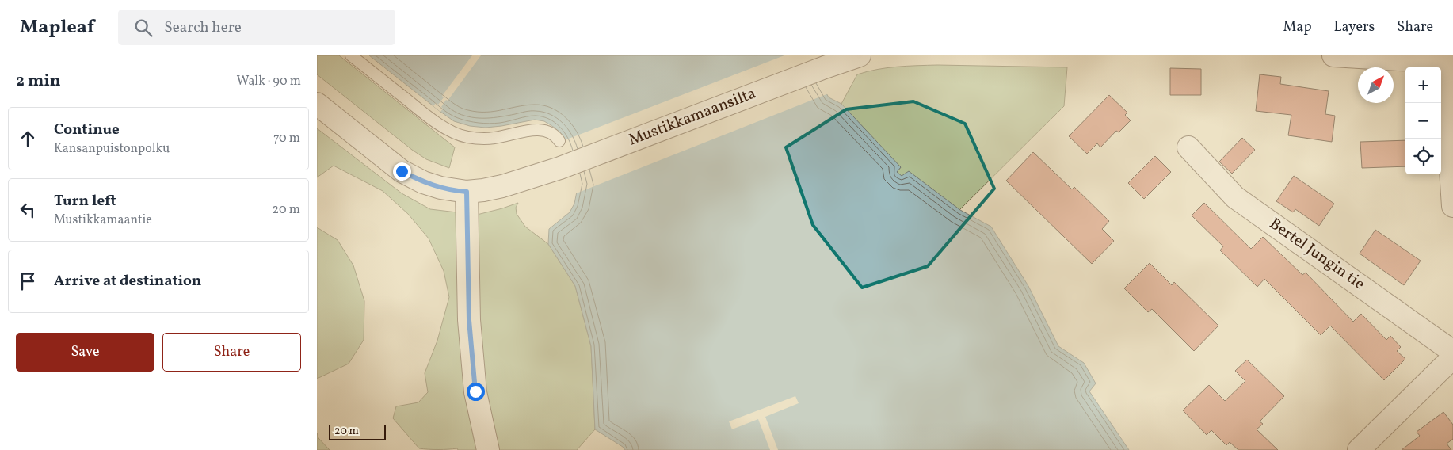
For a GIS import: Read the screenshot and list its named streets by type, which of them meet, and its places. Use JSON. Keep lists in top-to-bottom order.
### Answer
{
  "streets": {
    "street": ["Mustikkamaansilta", "Bertel Jungin tie"]
  },
  "scale_bar": "20 m",
  "north": "top right",
  "page": {
    "header": "Mapleaf",
    "search": "Search here",
    "nav": ["Map", "Layers", "Share"],
    "heading": ["2 min", "Walk · 90 m"],
    "map_buttons": ["+", "−"],
    "list": [
      ["Continue", "Kansanpuistonpolku", "70 m"],
      ["Turn left", "Mustikkamaantie", "20 m"],
      "Arrive at destination"
    ],
    "buttons": ["Save", "Share"],
    "scale": "20 m"
  }
}
